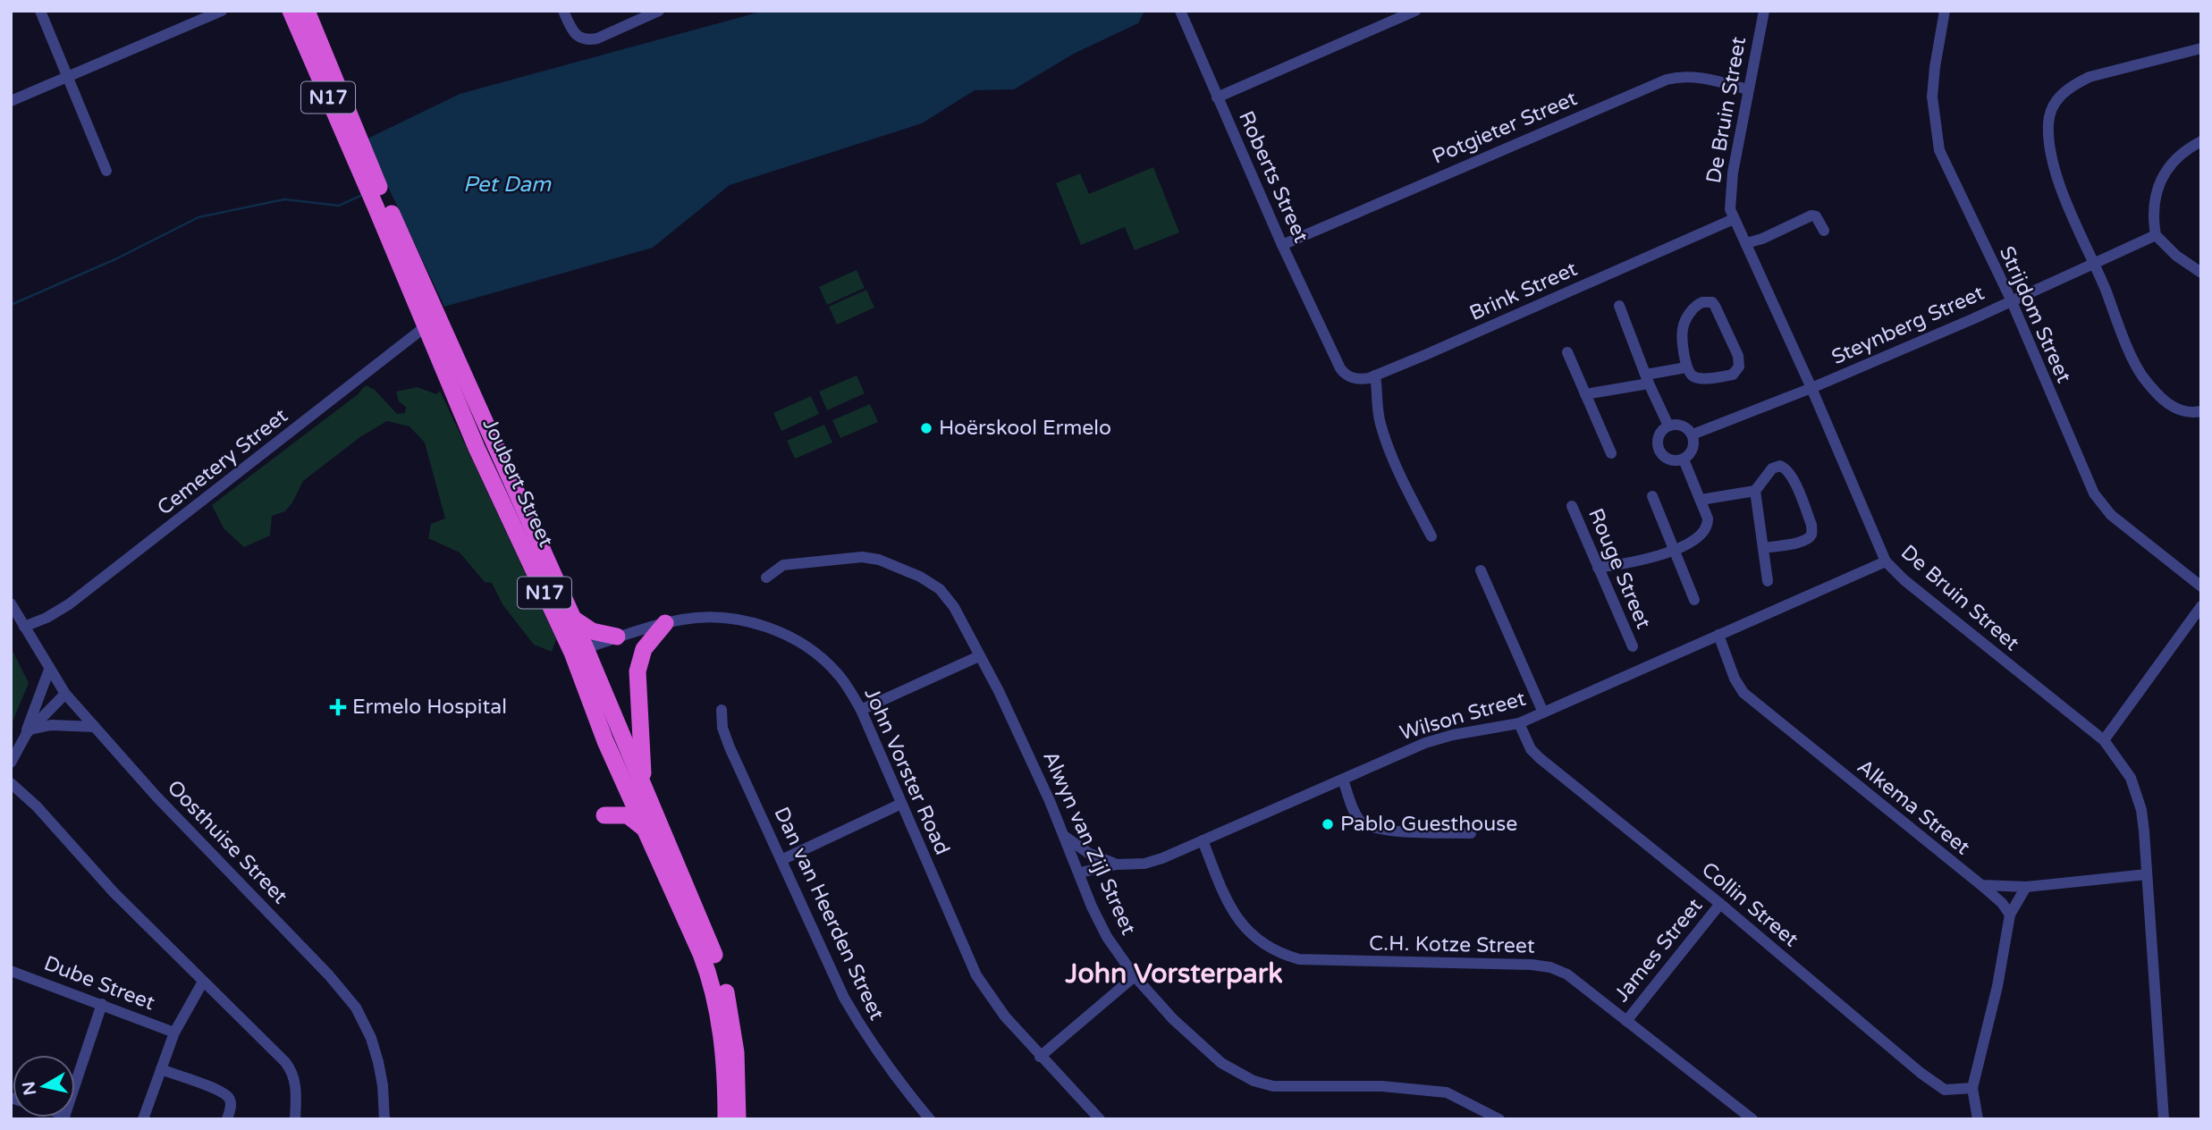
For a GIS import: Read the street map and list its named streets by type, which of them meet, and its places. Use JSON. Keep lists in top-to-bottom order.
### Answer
{
  "streets": {
    "highway": ["N17", "Joubert Street"],
    "street": [
      "De Bruin Street",
      "Potgieter Street",
      "Roberts Street",
      "Brink Street",
      "Strijdom Street",
      "Steynberg Street",
      "Cemetery Street",
      "Rouge Street",
      "Wilson Street",
      "John Vorster Road",
      "Alkema Street",
      "Oosthuise Street",
      "Alwyn van Zijl Street",
      "Collin Street",
      "Dan van Heerden Street",
      "C.H. Kotze Street",
      "James Street",
      "Dube Street"
    ]
  },
  "crossings": [
    ["De Bruin Street", "Potgieter Street"],
    ["De Bruin Street", "Brink Street"],
    ["De Bruin Street", "Steynberg Street"],
    ["De Bruin Street", "Wilson Street"],
    ["Potgieter Street", "Roberts Street"],
    ["Roberts Street", "Brink Street"],
    ["Strijdom Street", "Steynberg Street"],
    ["Cemetery Street", "Joubert Street"],
    ["Cemetery Street", "Oosthuise Street"],
    ["Joubert Street", "John Vorster Road"],
    ["Wilson Street", "Alkema Street"],
    ["Wilson Street", "Alwyn van Zijl Street"],
    ["Wilson Street", "Collin Street"],
    ["Wilson Street", "C.H. Kotze Street"],
    ["Collin Street", "James Street"],
    ["C.H. Kotze Street", "James Street"]
  ],
  "districts": ["John Vorsterpark"],
  "water": ["Pet Dam"],
  "places": {
    "other": ["Hoërskool Ermelo", "Pablo Guesthouse"],
    "health": ["Ermelo Hospital"]
  },
  "north": "left"
}
